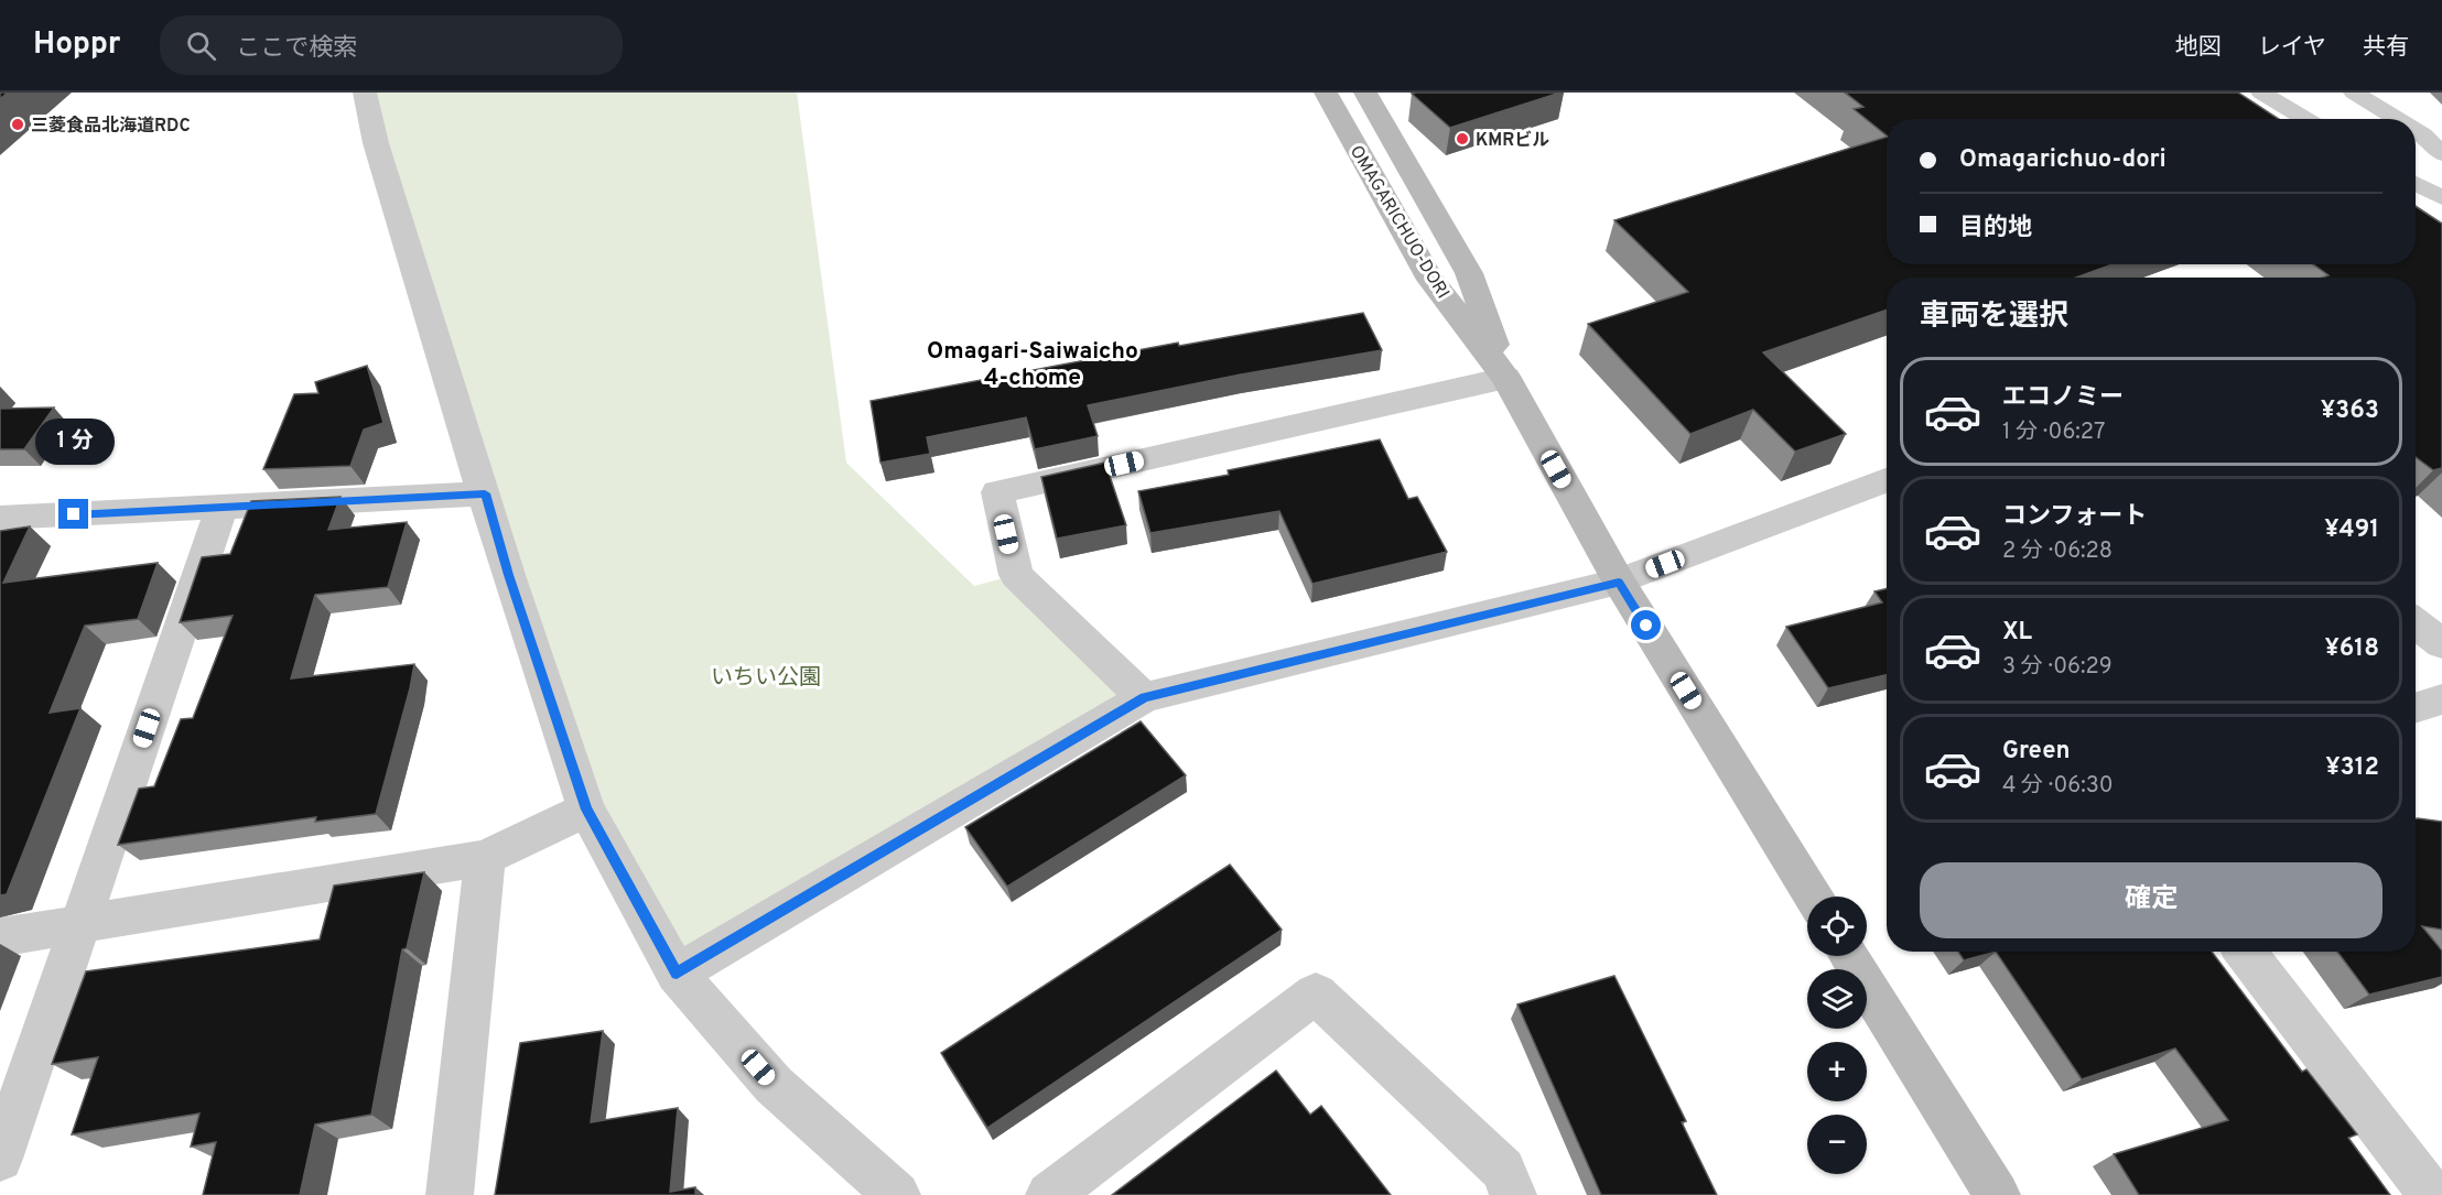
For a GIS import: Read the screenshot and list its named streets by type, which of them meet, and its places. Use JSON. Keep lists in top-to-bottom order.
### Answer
{
  "streets": {
    "main road": ["OMAGARICHUO-DORI"]
  },
  "districts": ["Omagari-Saiwaicho 4-chome"],
  "parks": ["いちい公園"],
  "places": ["三菱食品北海道RDC", "KMRビル"],
  "page": {
    "header": "Hoppr",
    "search": "ここで検索",
    "nav": ["地図", "レイヤ", "共有"],
    "banner": ["Omagarichuo-dori", "目的地"],
    "heading": "車両を選択",
    "list": [
      {
        "name": "エコノミー",
        "note": "1 分 · 06:27",
        "value": "¥363"
      },
      {
        "name": "コンフォート",
        "note": "2 分 · 06:28",
        "value": "¥491"
      },
      {
        "name": "XL",
        "note": "3 分 · 06:29",
        "value": "¥618"
      },
      {
        "name": "Green",
        "note": "4 分 · 06:30",
        "value": "¥312"
      }
    ],
    "bubble": "1 分",
    "buttons": "確定",
    "map_buttons": ["+", "−"]
  }
}
